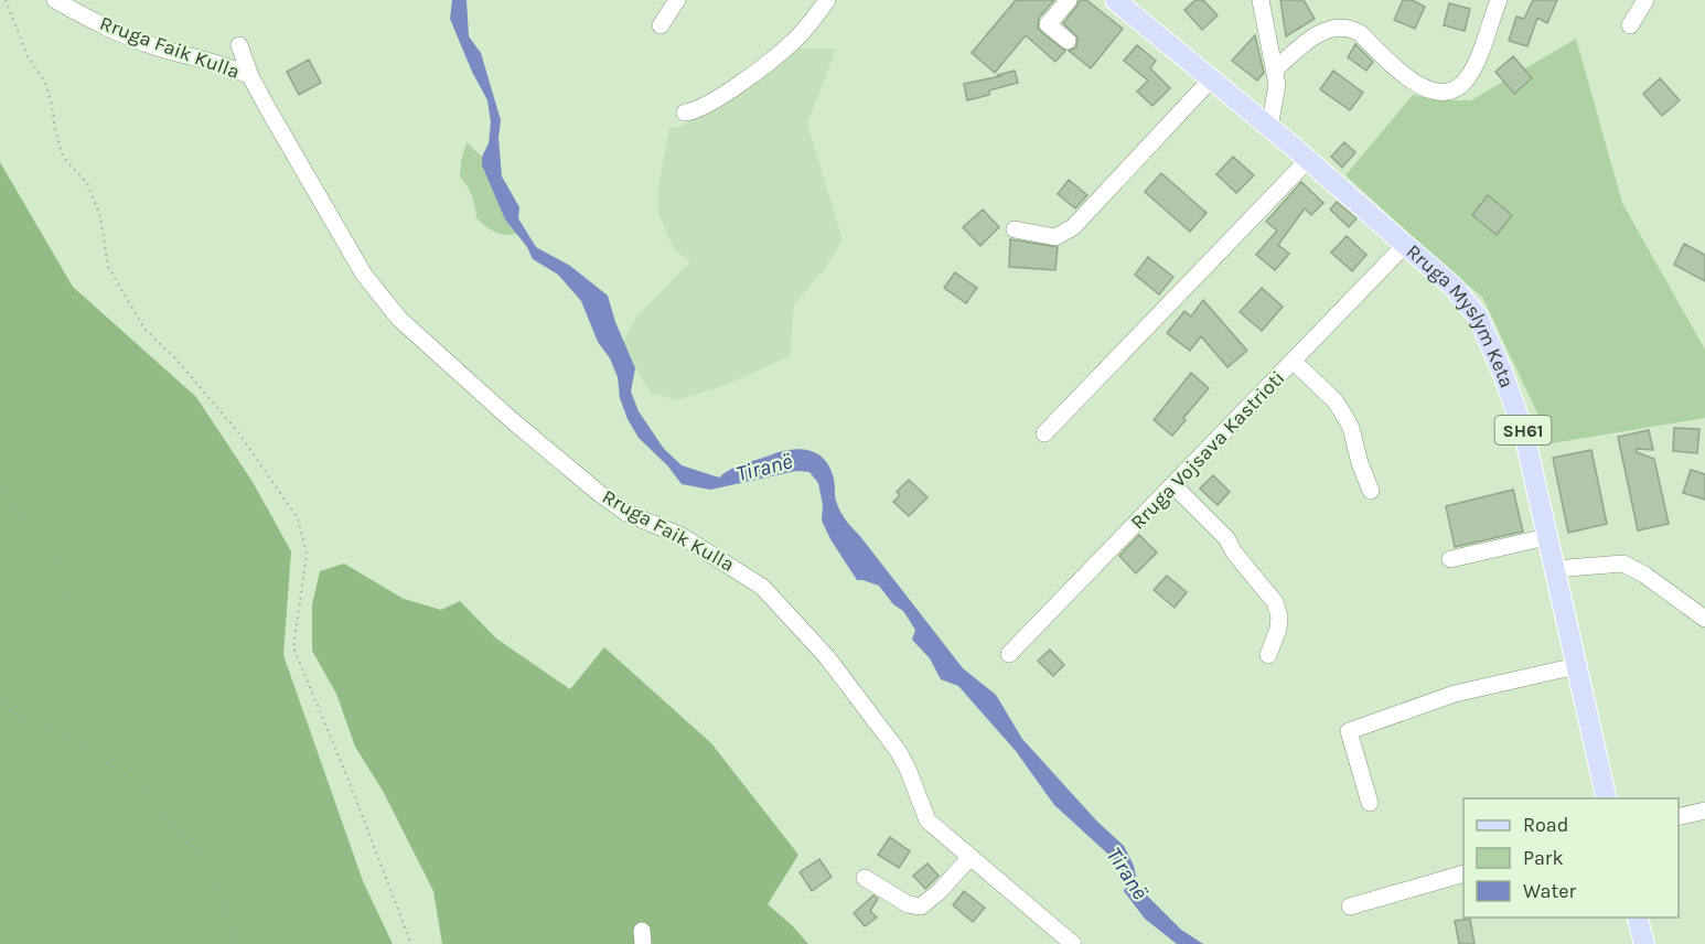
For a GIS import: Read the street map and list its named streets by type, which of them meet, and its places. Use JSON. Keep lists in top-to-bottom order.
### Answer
{
  "streets": {
    "main road": ["Rruga Myslym Keta", "SH61"],
    "street": ["Rruga Faik Kulla", "Rruga Vojsava Kastrioti"]
  },
  "crossings": [
    ["Rruga Myslym Keta", "Rruga Vojsava Kastrioti"]
  ],
  "water": ["Tiranë"],
  "legend": ["Road", "Park", "Water"]
}
